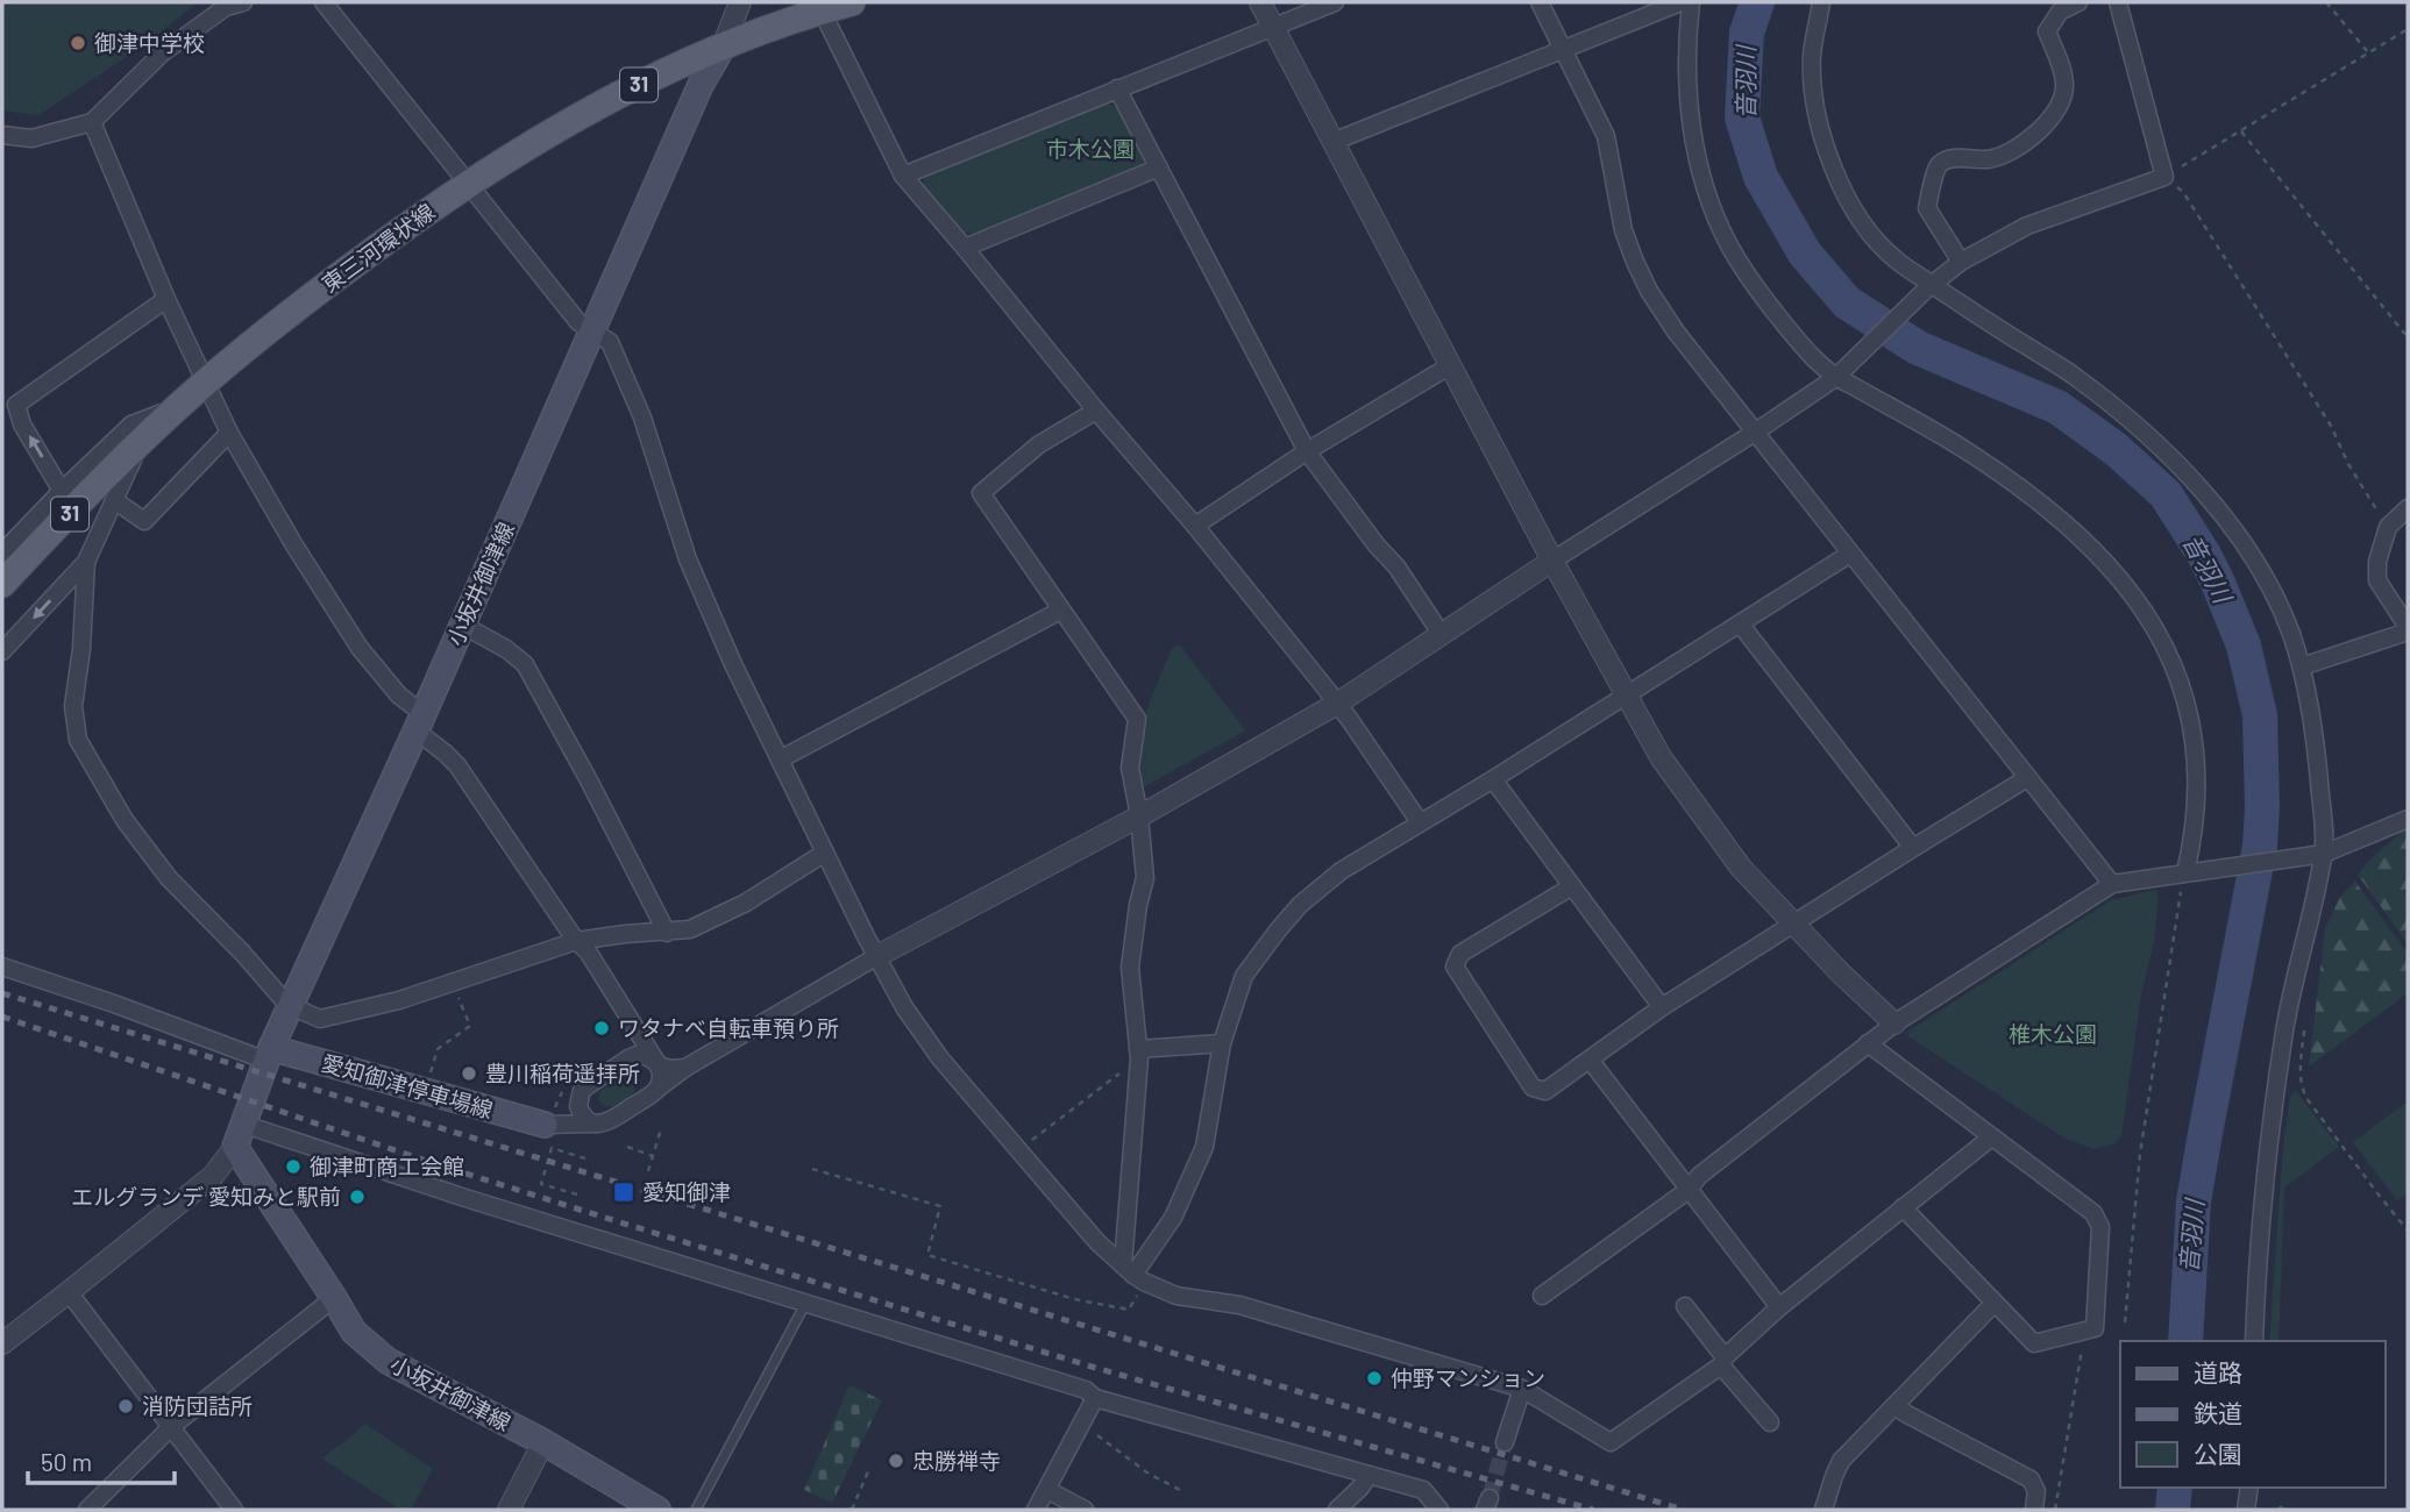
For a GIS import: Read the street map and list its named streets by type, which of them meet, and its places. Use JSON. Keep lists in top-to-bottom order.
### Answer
{
  "streets": {
    "main road": [
      "31",
      "東三河環状線",
      "小坂井御津線",
      "愛知御津停車場線"
    ]
  },
  "crossings": [
    ["東三河環状線", "小坂井御津線"],
    ["小坂井御津線", "愛知御津停車場線"]
  ],
  "water": ["音羽川"],
  "parks": ["市木公園", "椎木公園"],
  "places": {
    "other": [
      "御津中学校",
      "ワタナベ自転車預り所",
      "豊川稲荷遥拝所",
      "御津町商工会館",
      "エルグランデ 愛知みと駅前",
      "仲野マンション",
      "消防団詰所",
      "忠勝禅寺"
    ],
    "transit": ["愛知御津"]
  },
  "legend": ["道路", "鉄道", "公園"],
  "scale_bar": "50 m"
}
